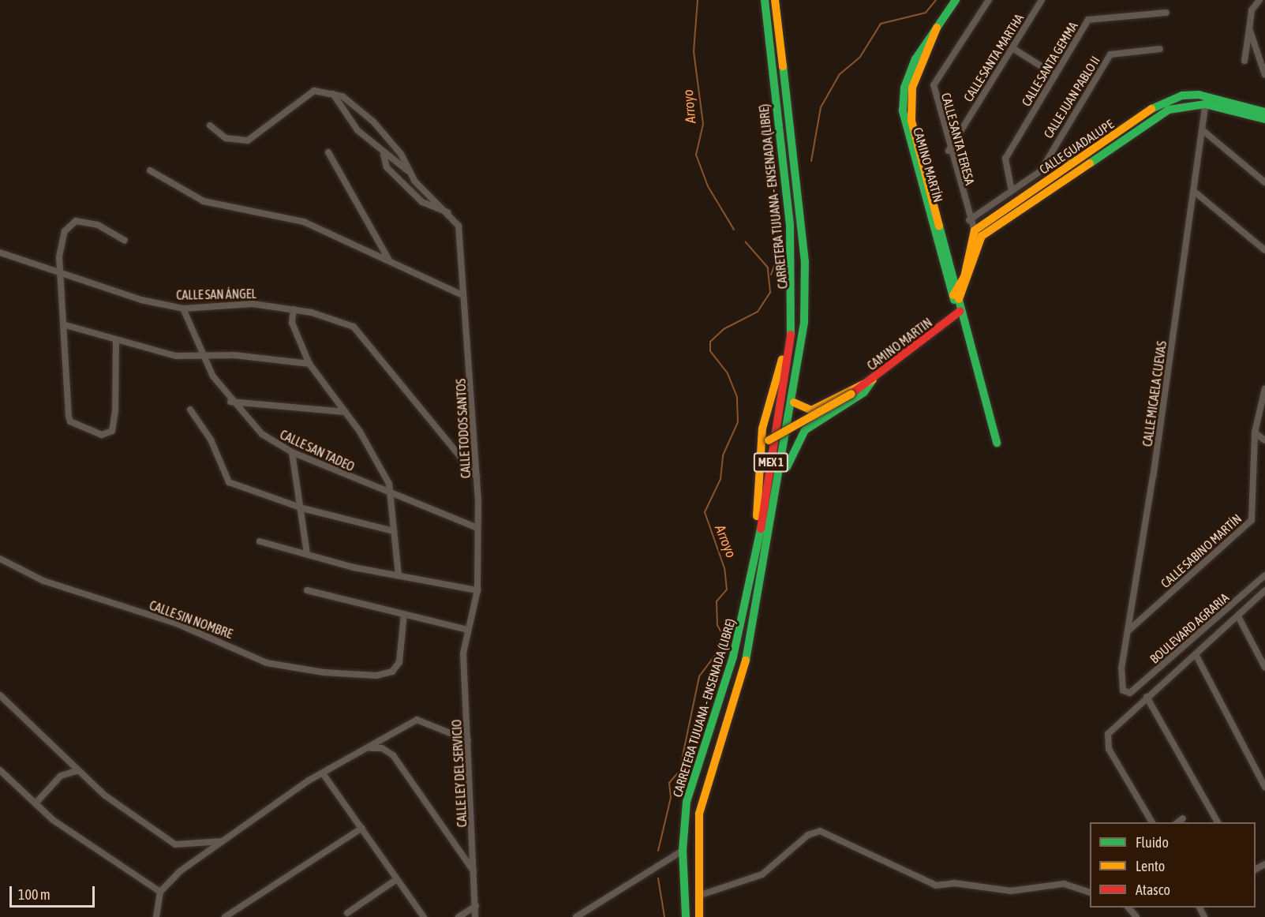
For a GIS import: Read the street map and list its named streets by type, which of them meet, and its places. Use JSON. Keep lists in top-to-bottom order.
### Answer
{
  "streets": {
    "main road": [
      "CALLE GUADALUPE",
      "CAMINO MARTÍN",
      "CARRETERA TIJUANA - ENSENADA (LIBRE)",
      "CAMINO MARTIN",
      "MEX 1"
    ],
    "street": [
      "CALLE SANTA MARTHA",
      "CALLE SANTA GEMMA",
      "CALLE JUAN PABLO II",
      "CALLE SANTA TERESA",
      "CALLE SAN ÁNGEL",
      "CALLE MICAELA CUEVAS",
      "CALLE TODOS SANTOS",
      "CALLE SAN TADEO",
      "CALLE SABINO MARTÍN",
      "CALLE SIN NOMBRE",
      "BOULEVARD AGRARIA",
      "CALLE LEY DEL SERVICIO"
    ]
  },
  "crossings": [
    ["CALLE SANTA MARTHA", "CALLE SANTA TERESA"],
    ["CALLE SANTA GEMMA", "CALLE JUAN PABLO II"],
    ["CALLE JUAN PABLO II", "CALLE SANTA TERESA"],
    ["CALLE JUAN PABLO II", "CALLE GUADALUPE"],
    ["CALLE SANTA TERESA", "CALLE GUADALUPE"],
    ["CALLE GUADALUPE", "CALLE MICAELA CUEVAS"],
    ["CAMINO MARTÍN", "CAMINO MARTIN"],
    ["CALLE SAN ÁNGEL", "CALLE TODOS SANTOS"],
    ["CALLE SAN ÁNGEL", "CALLE SAN TADEO"],
    ["CALLE MICAELA CUEVAS", "CALLE SABINO MARTÍN"],
    ["CALLE MICAELA CUEVAS", "BOULEVARD AGRARIA"],
    ["CALLE TODOS SANTOS", "CALLE SAN TADEO"],
    ["CALLE TODOS SANTOS", "CALLE LEY DEL SERVICIO"]
  ],
  "water": ["Arroyo"],
  "legend": ["Fluido", "Lento", "Atasco"],
  "scale_bar": "100 m"
}
